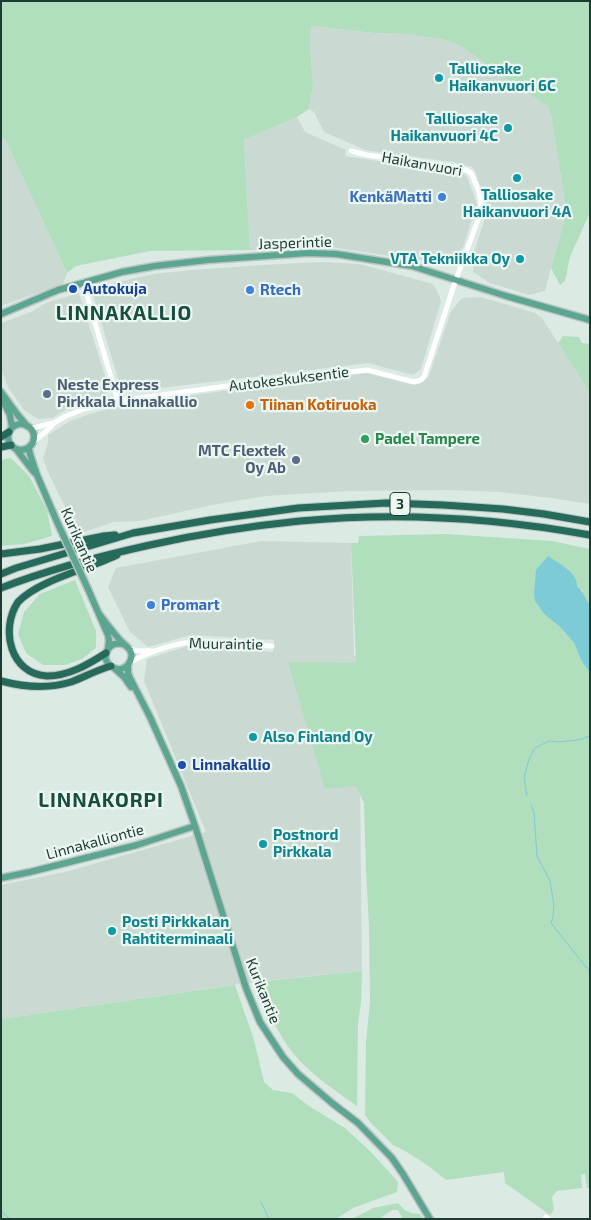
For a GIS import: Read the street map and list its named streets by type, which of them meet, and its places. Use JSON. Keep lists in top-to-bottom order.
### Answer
{
  "streets": {
    "highway": ["3"],
    "main road": ["Jasperintie", "Kurikantie", "Linnakalliontie"],
    "street": ["Haikanvuori", "Autokeskuksentie", "Muuraintie"]
  },
  "crossings": [
    ["Haikanvuori", "Jasperintie"],
    ["Haikanvuori", "Autokeskuksentie"],
    ["Jasperintie", "Autokeskuksentie"],
    ["Autokeskuksentie", "Kurikantie"],
    ["Kurikantie", "Muuraintie"],
    ["Kurikantie", "Linnakalliontie"]
  ],
  "districts": ["LINNAKALLIO", "LINNAKORPI"],
  "places": [
    "Talliosake Haikanvuori 6C",
    "Talliosake Haikanvuori 4C",
    "Talliosake Haikanvuori 4A",
    "KenkäMatti",
    "VTA Tekniikka Oy",
    "Autokuja",
    "Rtech",
    "Neste Express Pirkkala Linnakallio",
    "Tiinan Kotiruoka",
    "Padel Tampere",
    "MTC Flextek Oy Ab",
    "Promart",
    "Also Finland Oy",
    "Linnakallio",
    "Postnord Pirkkala",
    "Posti Pirkkalan Rahtiterminaali"
  ]
}
